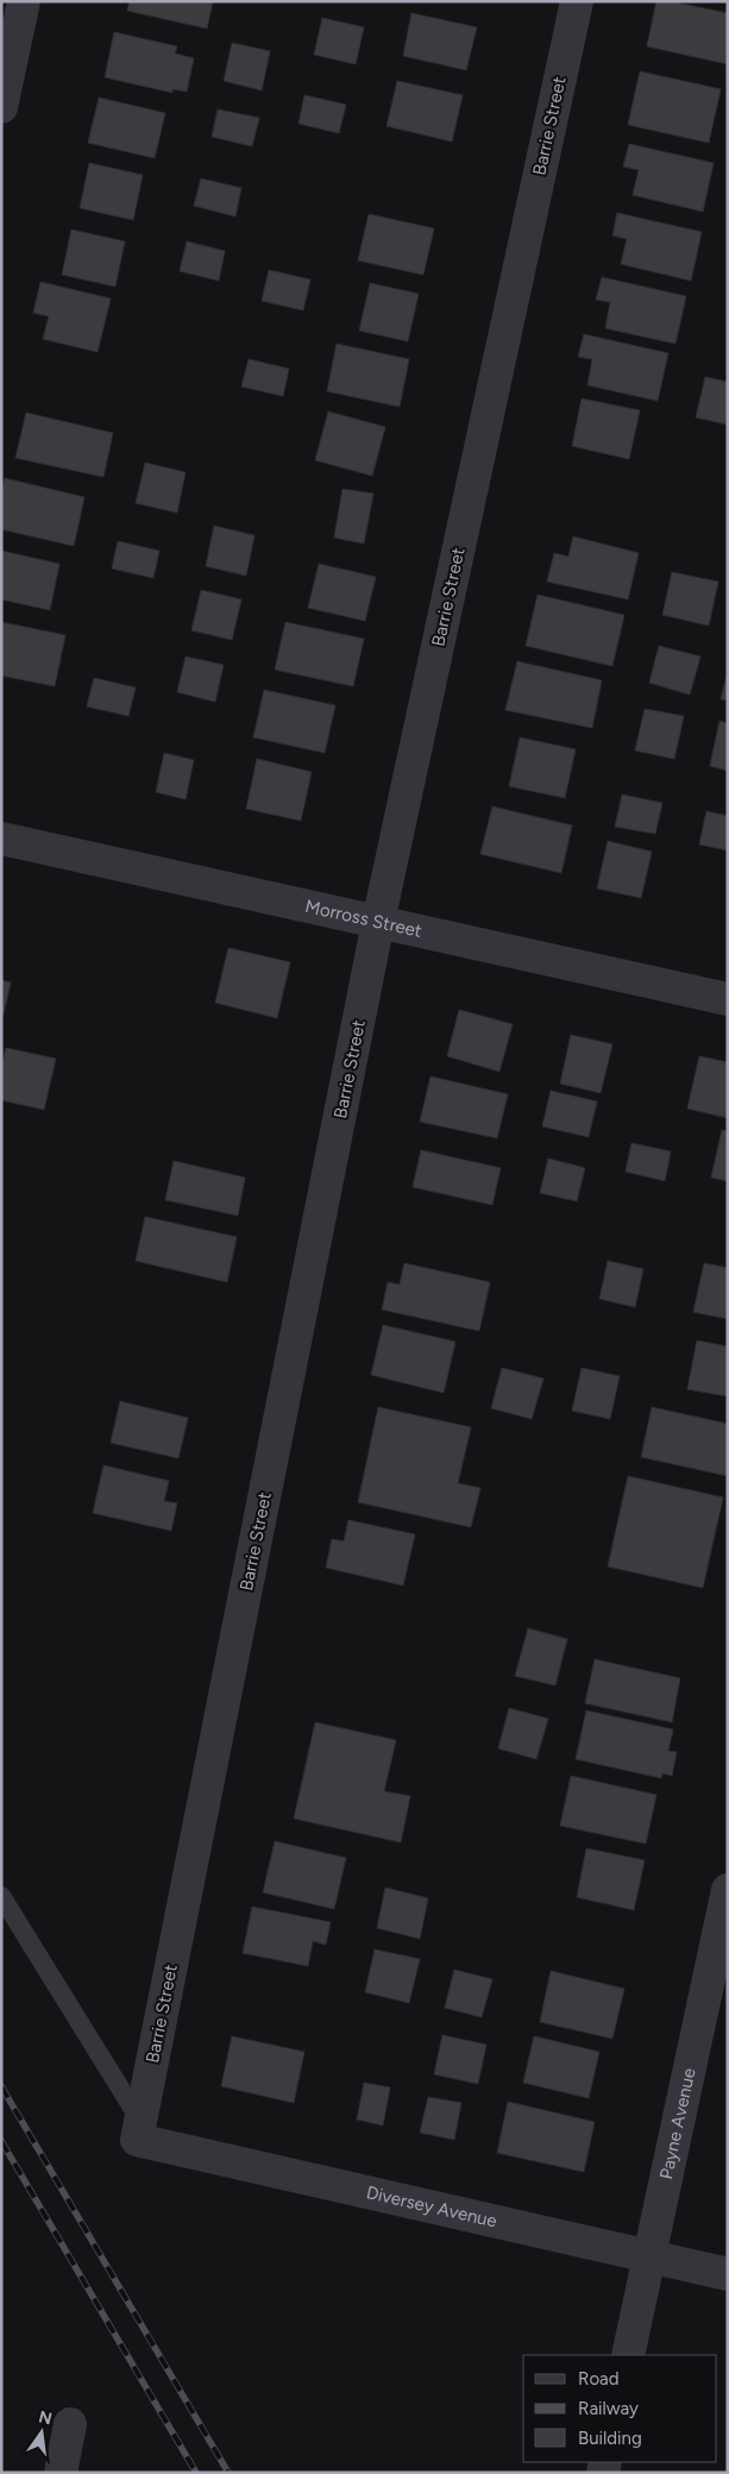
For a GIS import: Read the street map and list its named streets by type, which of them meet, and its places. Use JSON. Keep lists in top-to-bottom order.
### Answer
{
  "streets": {
    "street": [
      "Barrie Street",
      "Morross Street",
      "Payne Avenue",
      "Diversey Avenue"
    ]
  },
  "crossings": [
    ["Barrie Street", "Morross Street"],
    ["Barrie Street", "Diversey Avenue"],
    ["Payne Avenue", "Diversey Avenue"]
  ],
  "legend": ["Road", "Railway", "Building"],
  "north": "top"
}
